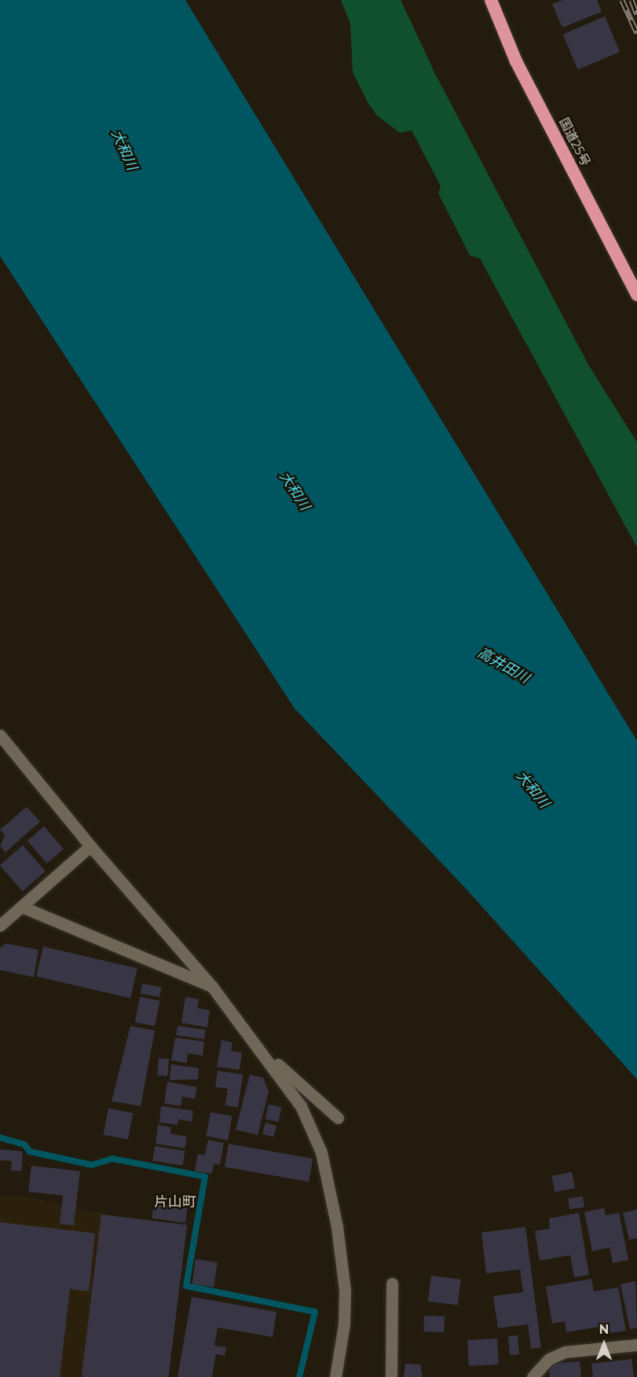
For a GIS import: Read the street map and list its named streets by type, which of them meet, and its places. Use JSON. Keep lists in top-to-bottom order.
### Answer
{
  "streets": {
    "highway": ["国道25号"]
  },
  "districts": ["片山町"],
  "water": ["大和川", "高井田川"],
  "north": "top"
}
